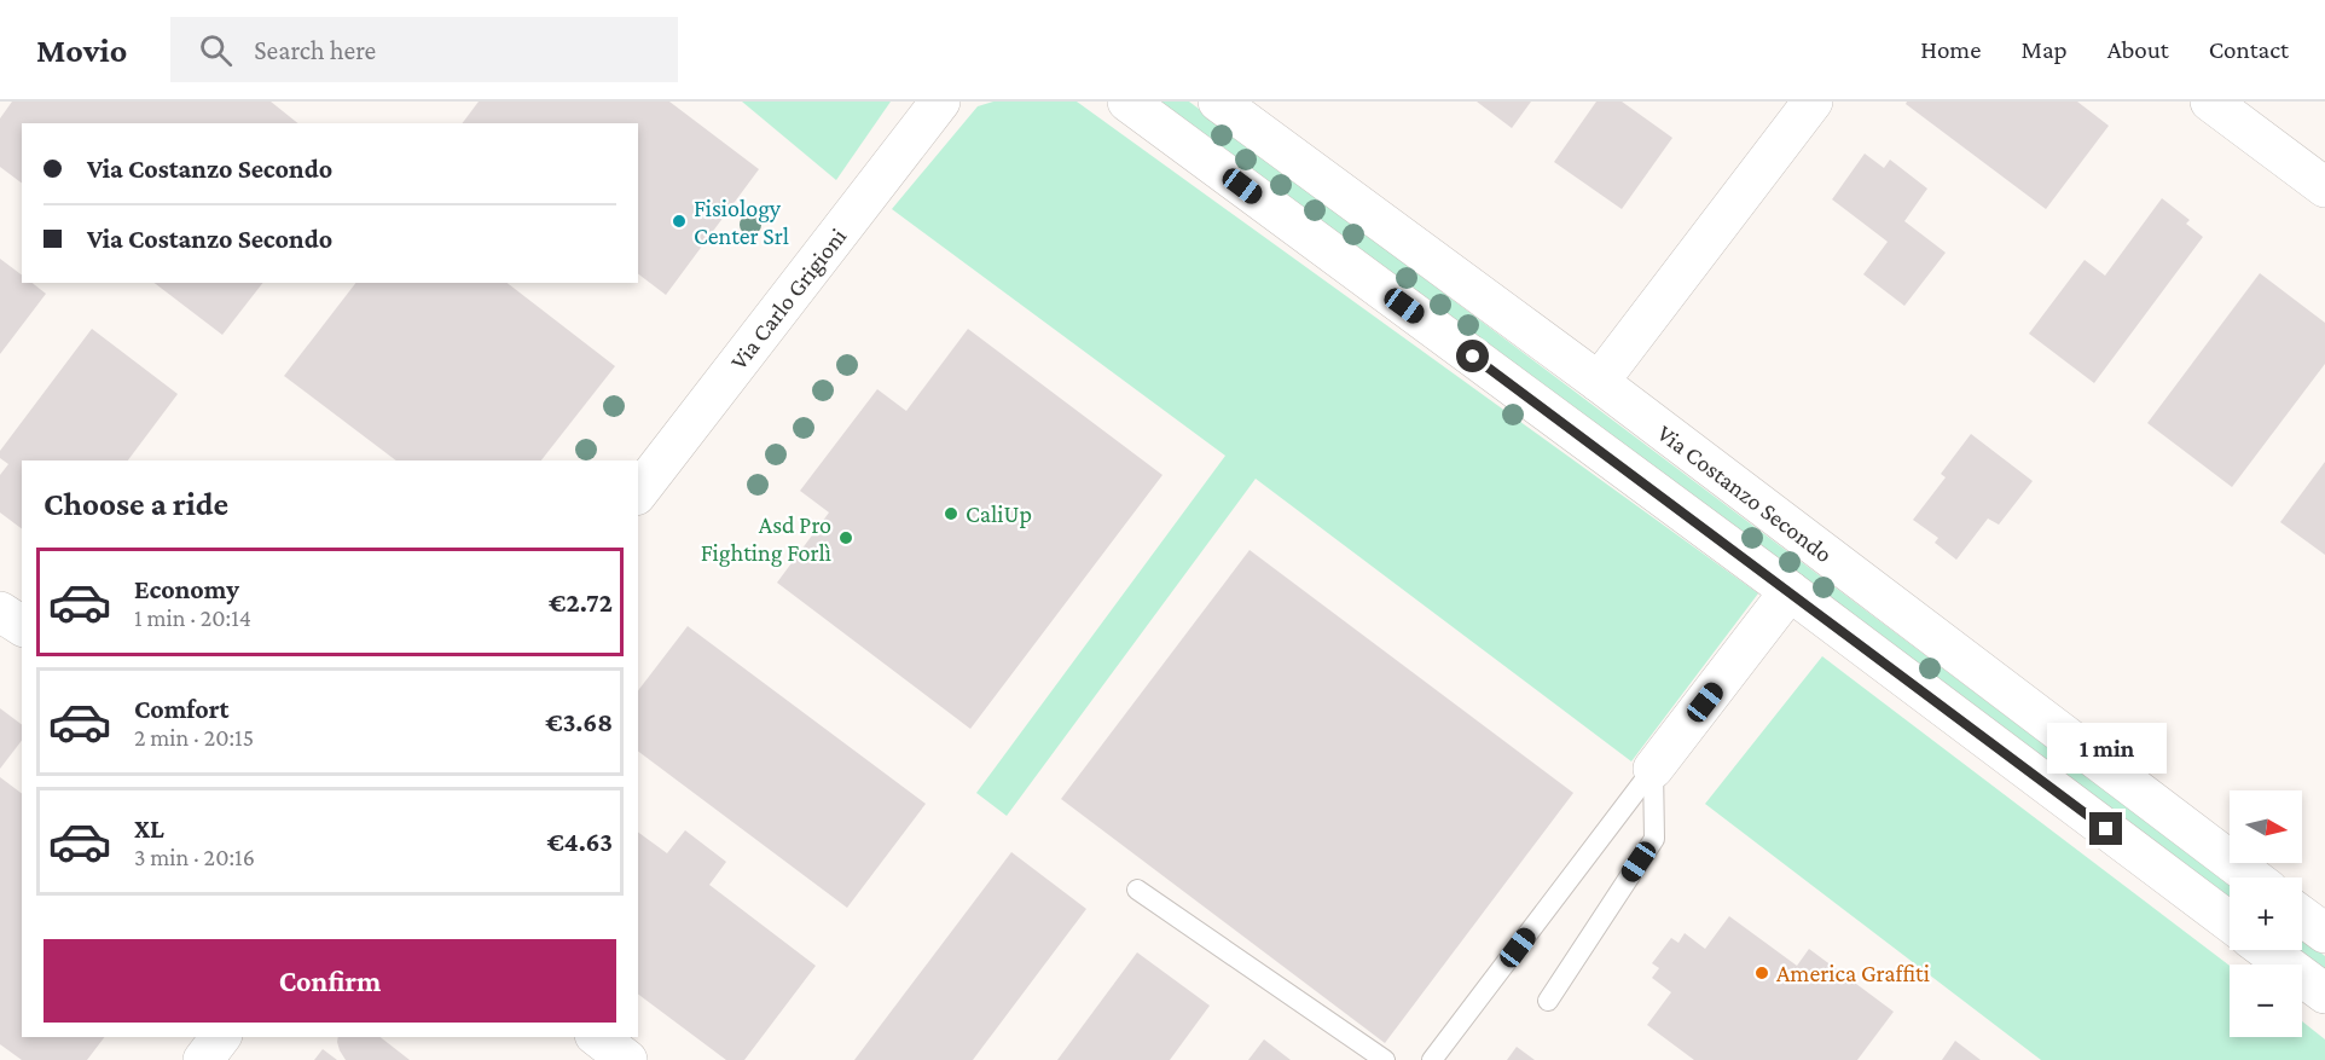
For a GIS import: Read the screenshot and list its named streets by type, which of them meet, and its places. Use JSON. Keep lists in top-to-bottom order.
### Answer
{
  "streets": {
    "street": ["Via Carlo Grigioni", "Via Costanzo Secondo"]
  },
  "places": [
    "Fisiology Center Srl",
    "CaliUp",
    "Asd Pro Fighting Forlì",
    "America Graffiti"
  ],
  "north": "right",
  "page": {
    "header": "Movio",
    "search": "Search here",
    "nav": [
      "Home",
      "Map",
      "About",
      "Contact"
    ],
    "banner": ["Via Costanzo Secondo", "Via Costanzo Secondo"],
    "heading": "Choose a ride",
    "list": [
      {
        "name": "Economy",
        "note": "1 min · 20:14",
        "value": "€2.72"
      },
      {
        "name": "Comfort",
        "note": "2 min · 20:15",
        "value": "€3.68"
      },
      {
        "name": "XL",
        "note": "3 min · 20:16",
        "value": "€4.63"
      }
    ],
    "bubble": "1 min",
    "map_buttons": ["+", "−"],
    "buttons": "Confirm"
  }
}
